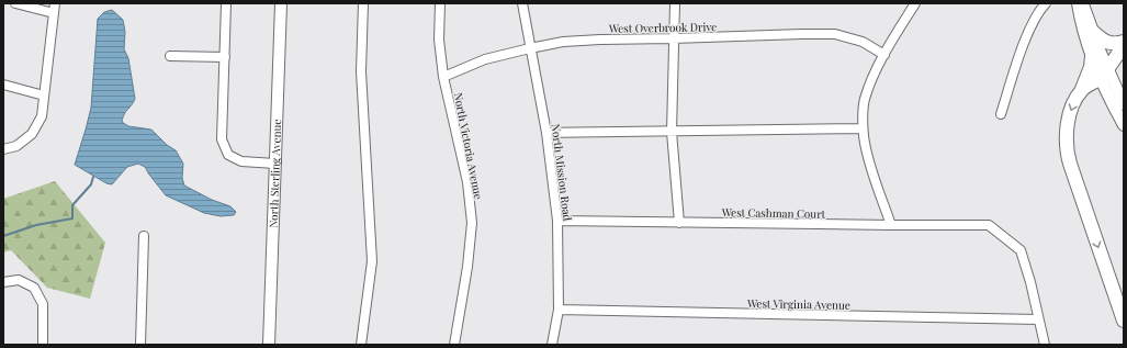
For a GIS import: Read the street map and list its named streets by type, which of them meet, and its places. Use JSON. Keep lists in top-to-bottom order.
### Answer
{
  "streets": {
    "main road": ["North Sterling Avenue"],
    "street": [
      "West Overbrook Drive",
      "North Victoria Avenue",
      "North Mission Road",
      "West Cashman Court",
      "West Virginia Avenue"
    ]
  },
  "crossings": [
    ["West Overbrook Drive", "North Victoria Avenue"],
    ["West Overbrook Drive", "North Mission Road"],
    ["North Mission Road", "West Cashman Court"],
    ["North Mission Road", "West Virginia Avenue"],
    ["West Cashman Court", "West Virginia Avenue"]
  ]
}
